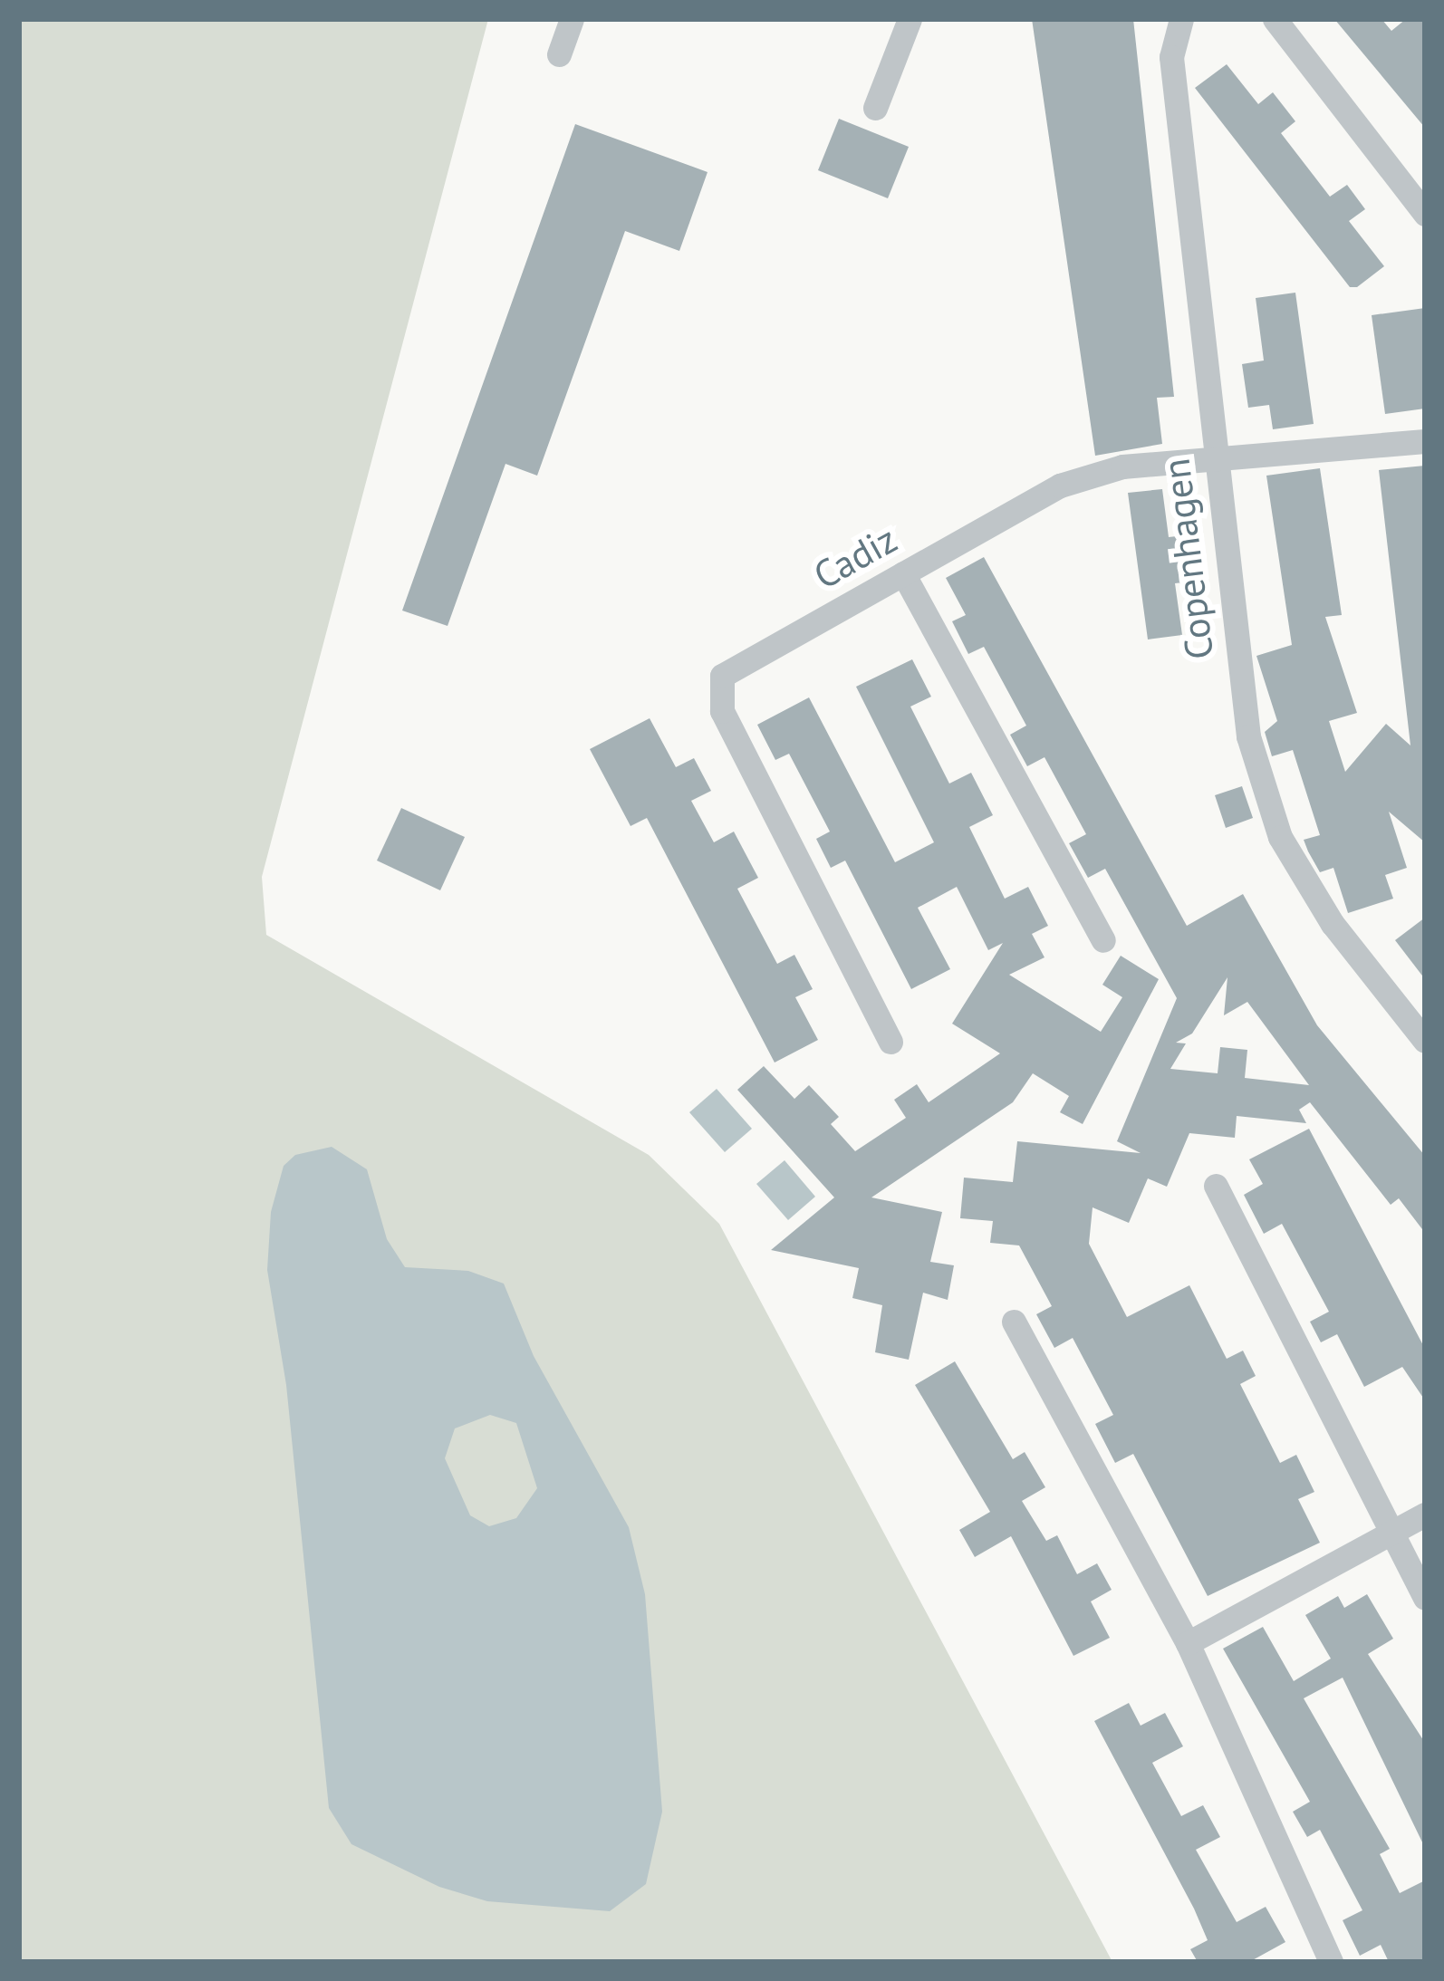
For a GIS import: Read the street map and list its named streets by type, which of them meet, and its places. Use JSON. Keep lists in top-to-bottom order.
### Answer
{
  "streets": {
    "street": ["Cadiz", "Copenhagen"]
  },
  "crossings": [
    ["Cadiz", "Copenhagen"]
  ]
}
